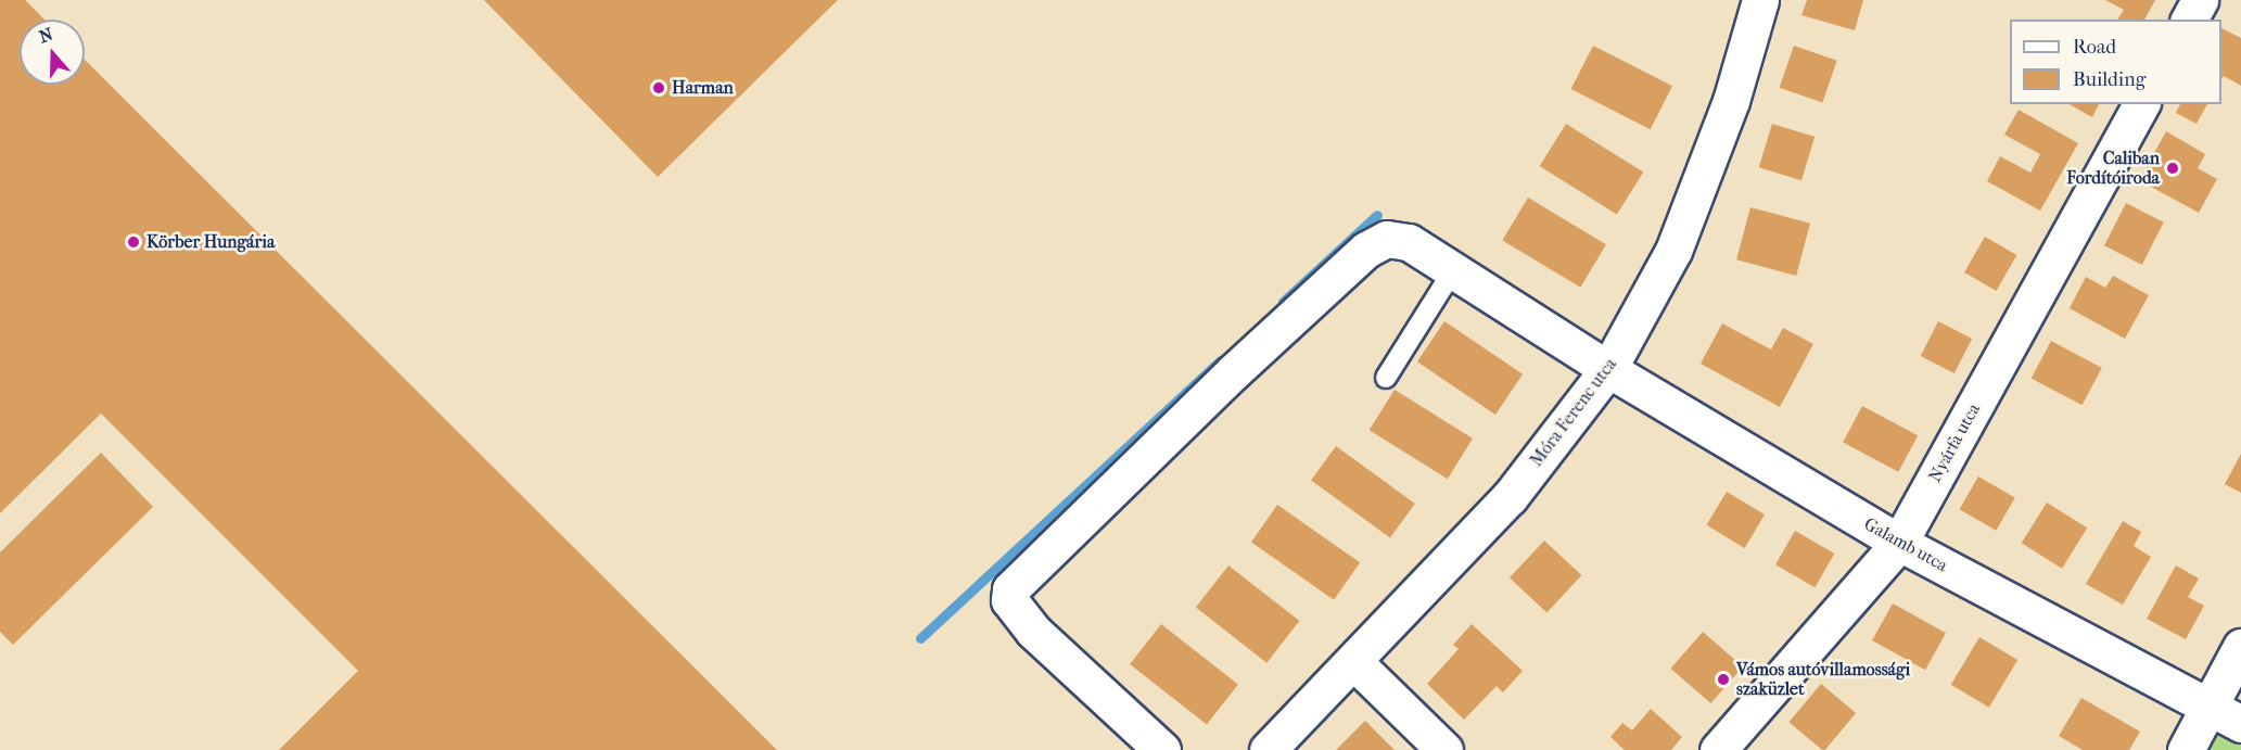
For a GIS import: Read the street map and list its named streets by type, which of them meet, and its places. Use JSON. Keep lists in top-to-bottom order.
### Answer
{
  "streets": {
    "street": ["Móra Ferenc utca", "Nyárfa utca", "Galamb utca"]
  },
  "crossings": [
    ["Móra Ferenc utca", "Galamb utca"],
    ["Nyárfa utca", "Galamb utca"]
  ],
  "places": [
    "Harman",
    "Caliban Fordítóiroda",
    "Körber Hungária",
    "Vámos autóvillamossági szaküzlet"
  ],
  "legend": ["Road", "Building"],
  "north": "top"
}
